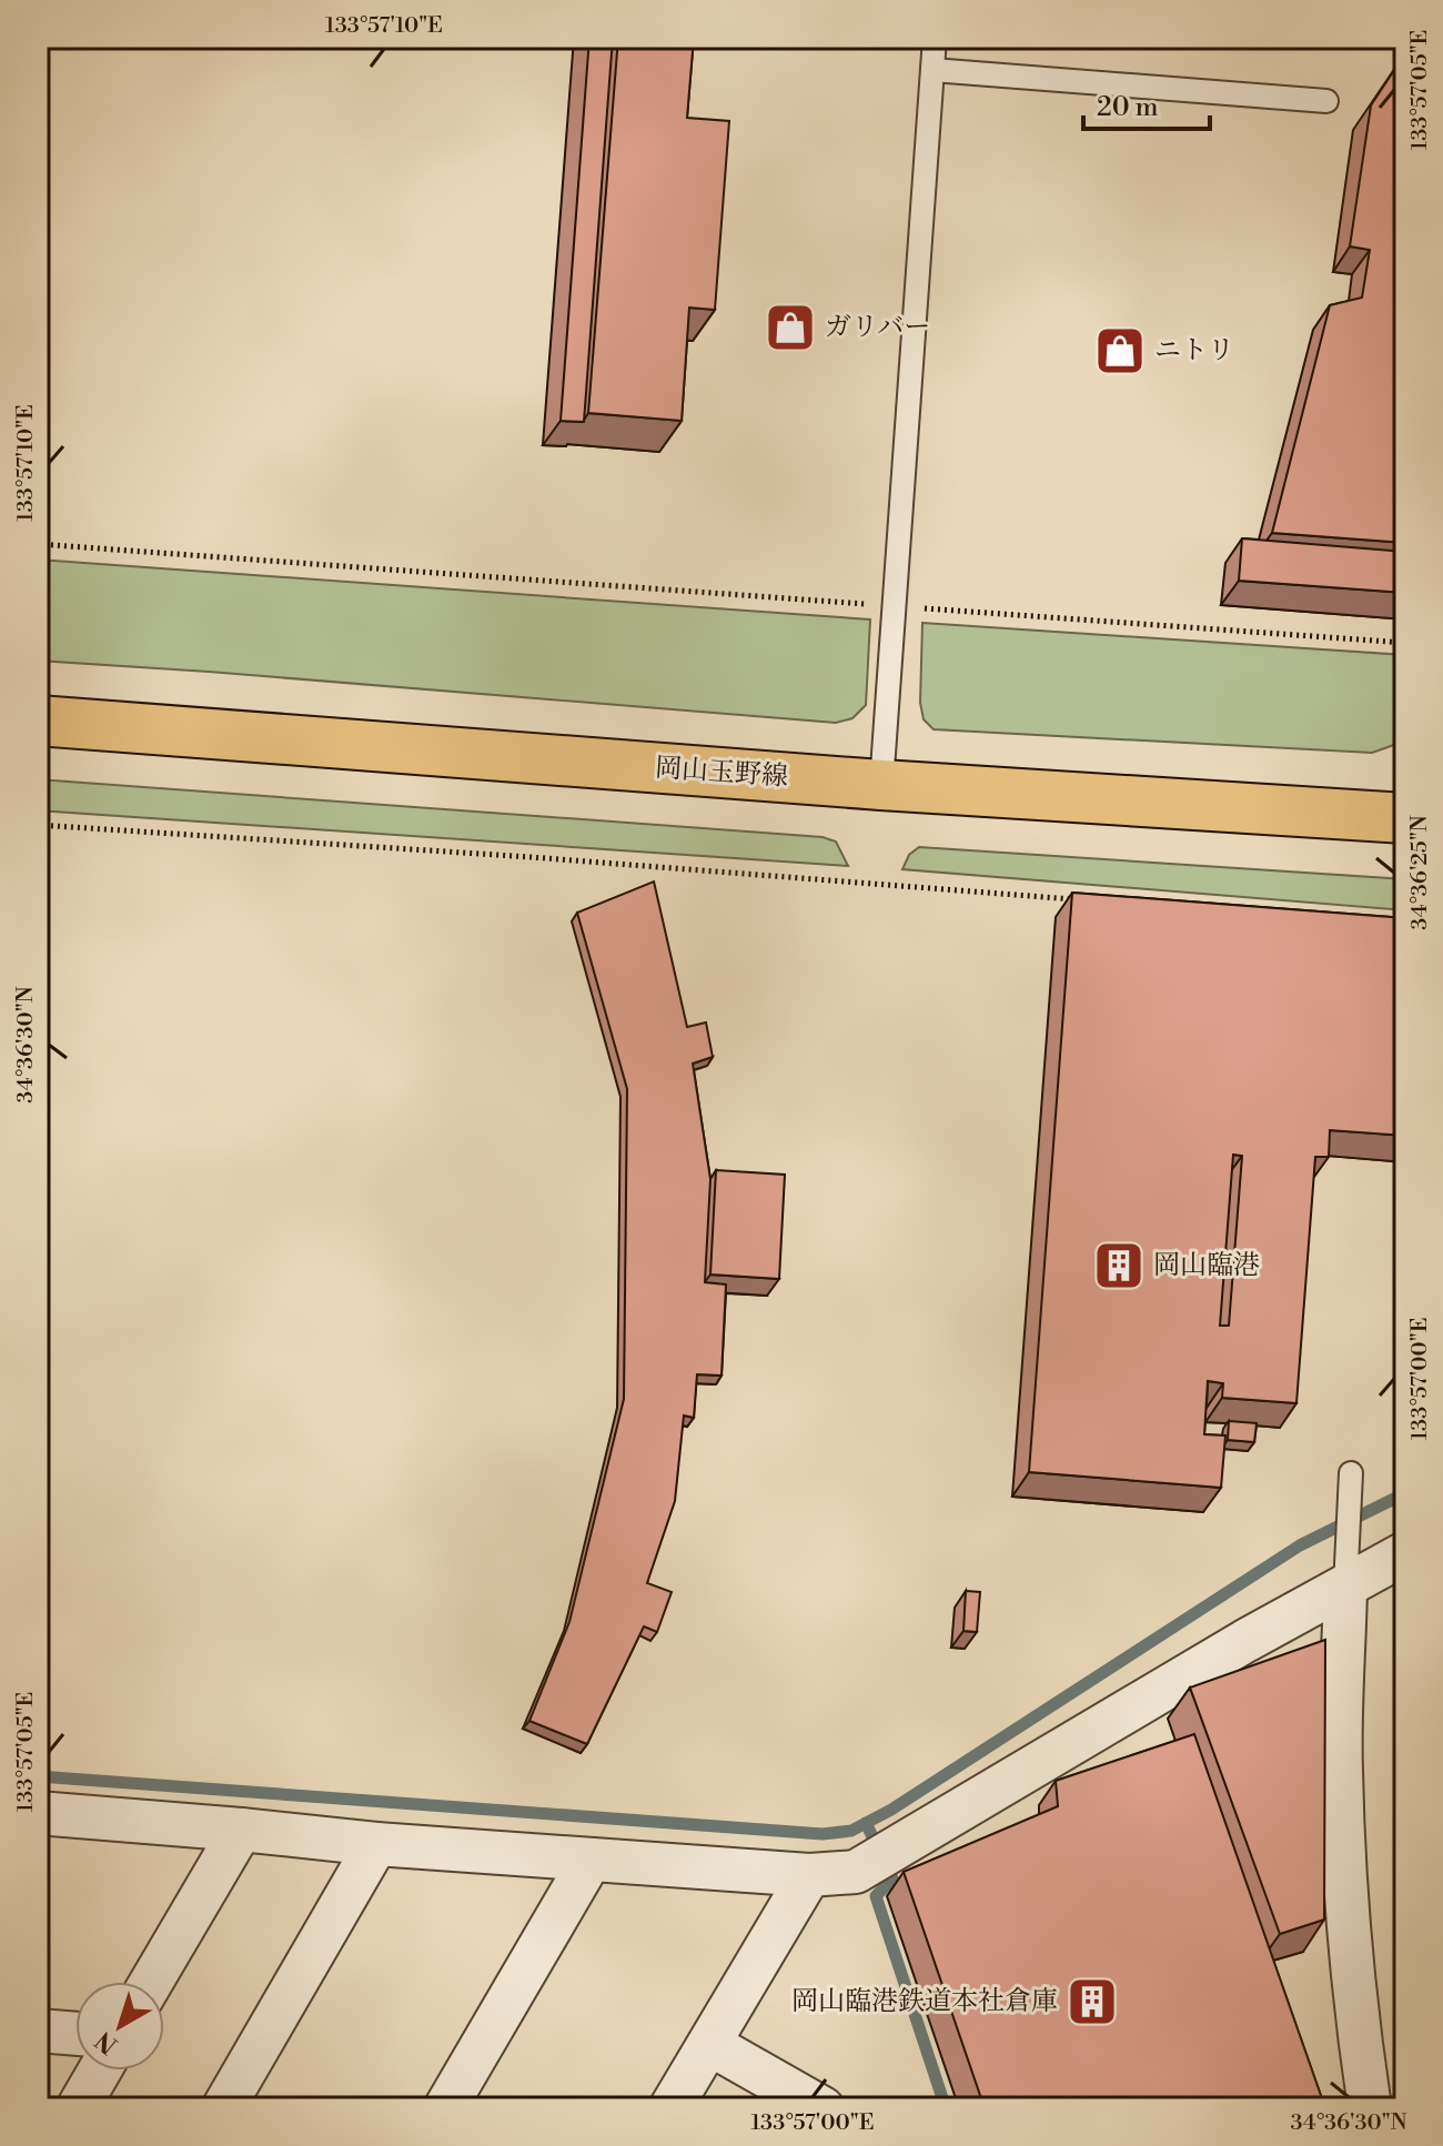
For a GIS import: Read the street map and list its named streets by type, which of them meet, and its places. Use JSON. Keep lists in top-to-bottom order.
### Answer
{
  "streets": {
    "main road": ["岡山玉野線"]
  },
  "places": {
    "shop": ["ガリバー", "ニトリ"],
    "building": ["岡山臨港", "岡山臨港鉄道本社倉庫"]
  },
  "scale_bar": "20 m",
  "north": "bottom left",
  "coordinates": [
    "133°57'10\"E",
    "133°57'05\"E",
    "34°36'25\"N",
    "34°36'30\"N",
    "133°57'00\"E"
  ]
}
